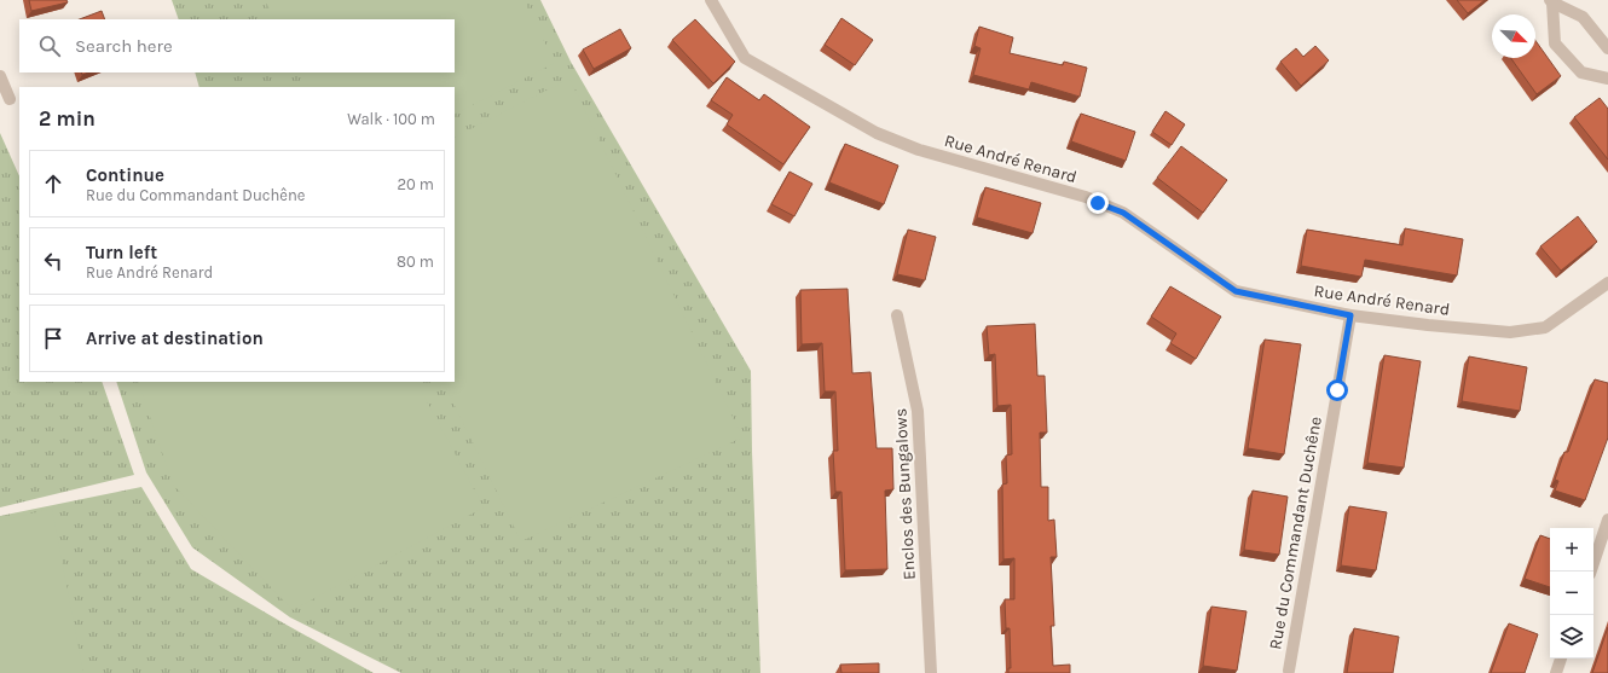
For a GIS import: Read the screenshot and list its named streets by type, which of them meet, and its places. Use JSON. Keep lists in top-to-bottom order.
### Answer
{
  "streets": {
    "street": ["Rue André Renard", "Enclos des Bungalows", "Rue du Commandant Duchêne"]
  },
  "crossings": [
    ["Rue André Renard", "Rue du Commandant Duchêne"]
  ],
  "north": "bottom right",
  "page": {
    "search": "Search here",
    "heading": ["2 min", "Walk · 100 m"],
    "list": [
      ["Continue", "Rue du Commandant Duchêne", "20 m"],
      ["Turn left", "Rue André Renard", "80 m"],
      "Arrive at destination"
    ],
    "map_buttons": ["+", "−"]
  }
}
